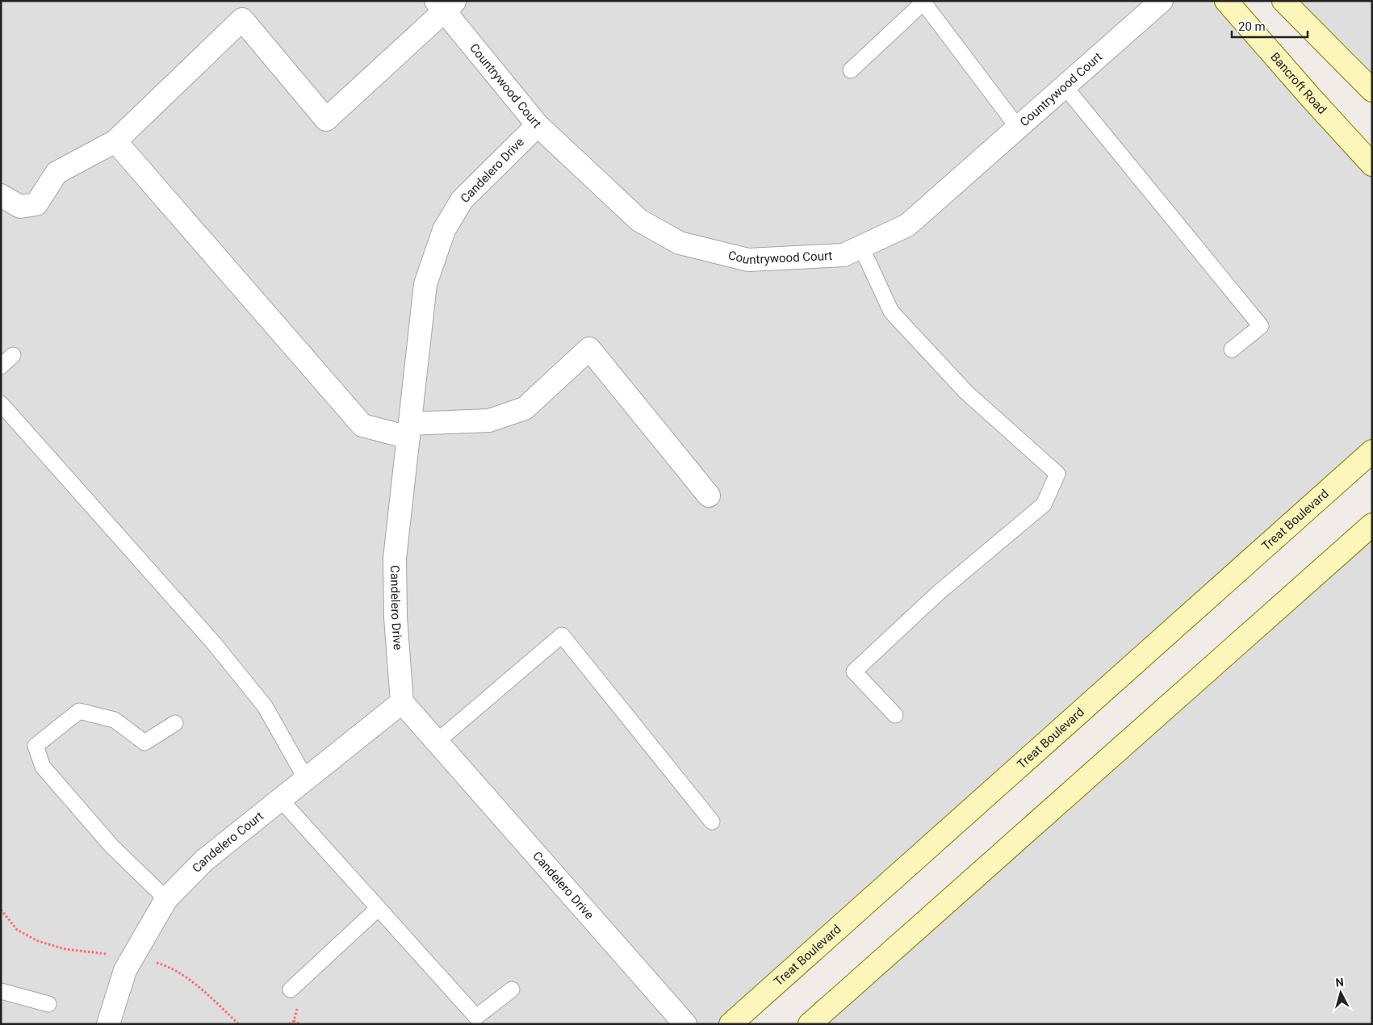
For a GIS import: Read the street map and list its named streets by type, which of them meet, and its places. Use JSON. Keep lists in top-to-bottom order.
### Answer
{
  "streets": {
    "main road": ["Bancroft Road", "Treat Boulevard"],
    "street": ["Countrywood Court", "Candelero Drive", "Candelero Court"]
  },
  "crossings": [
    ["Countrywood Court", "Candelero Drive"],
    ["Candelero Drive", "Candelero Court"]
  ],
  "scale_bar": "20 m",
  "north": "top"
}
